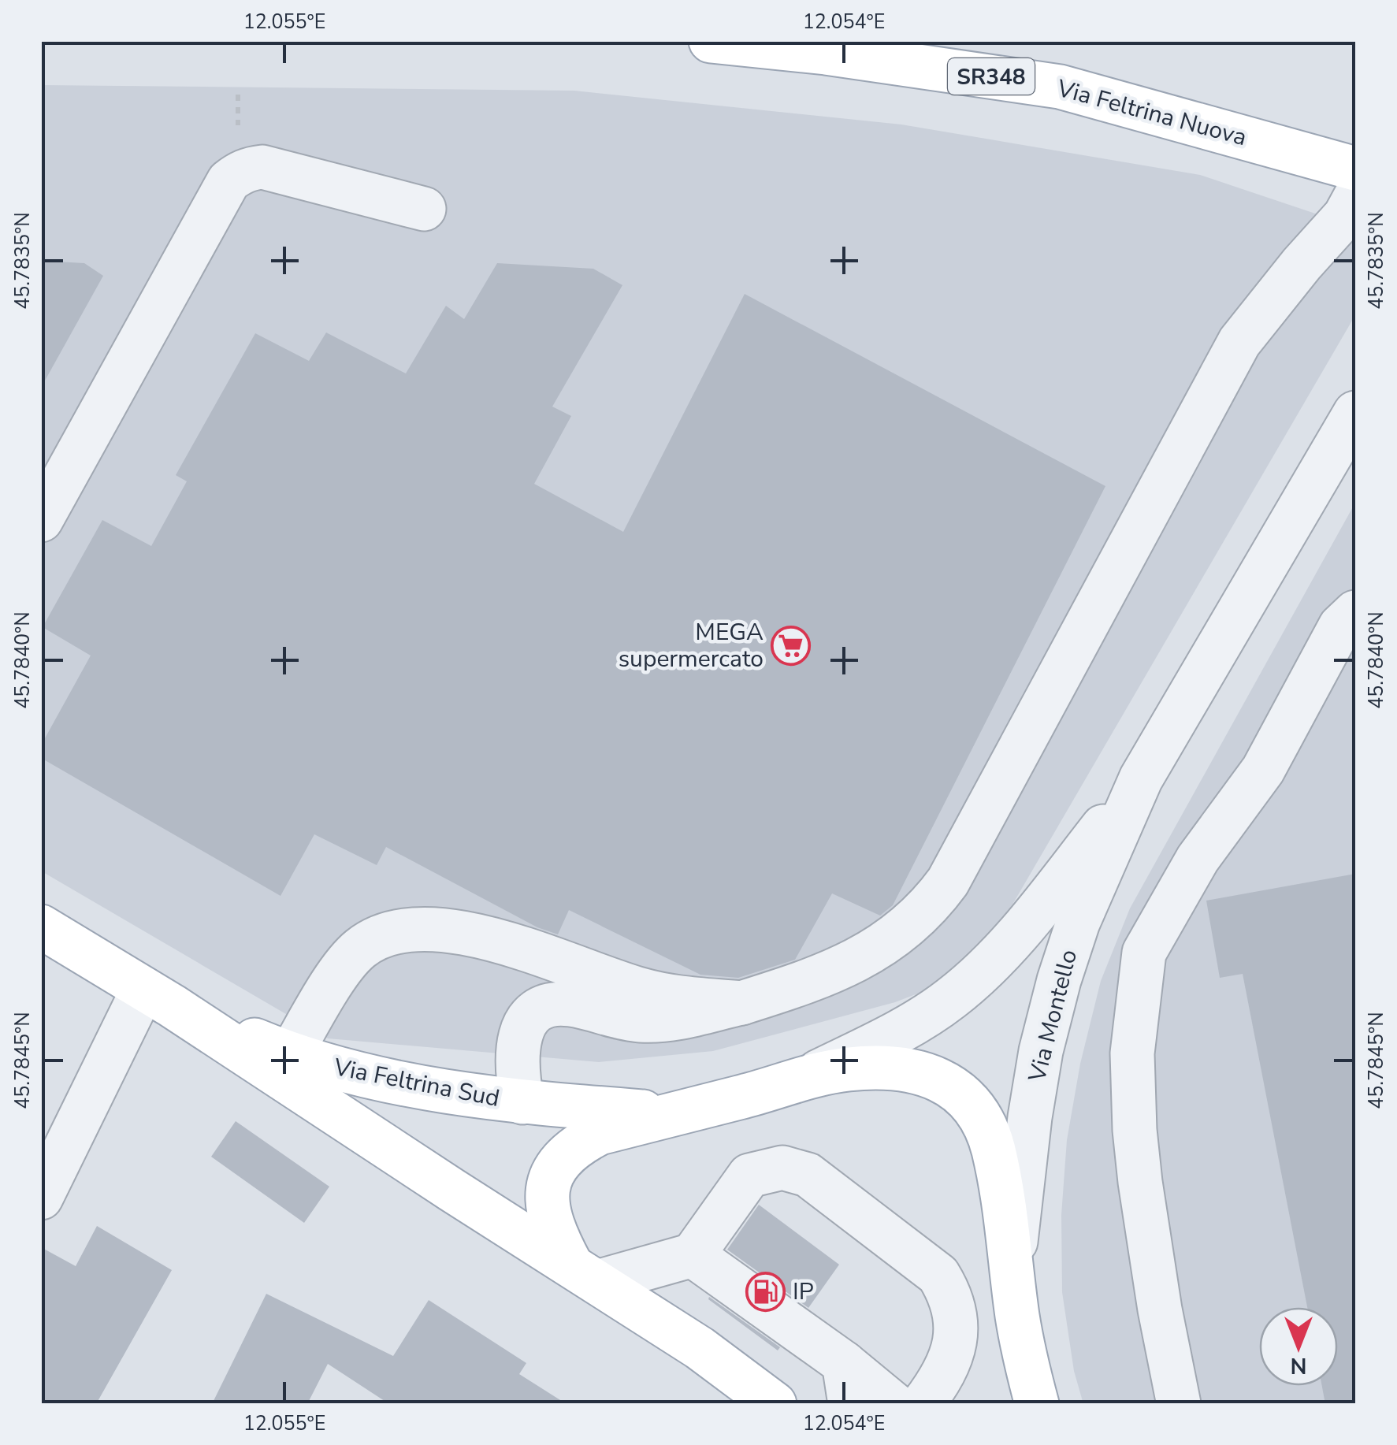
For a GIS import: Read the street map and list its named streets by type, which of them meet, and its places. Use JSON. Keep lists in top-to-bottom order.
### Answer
{
  "streets": {
    "main road": ["SR348", "Via Feltrina Nuova", "Via Feltrina Sud"],
    "street": ["Via Montello"]
  },
  "places": {
    "supermarket": ["MEGA supermercato"],
    "fuel station": ["IP"]
  },
  "north": "bottom",
  "coordinates": [
    "12.055°E",
    "12.054°E",
    "45.7835°N",
    "45.7840°N",
    "45.7845°N"
  ]
}
